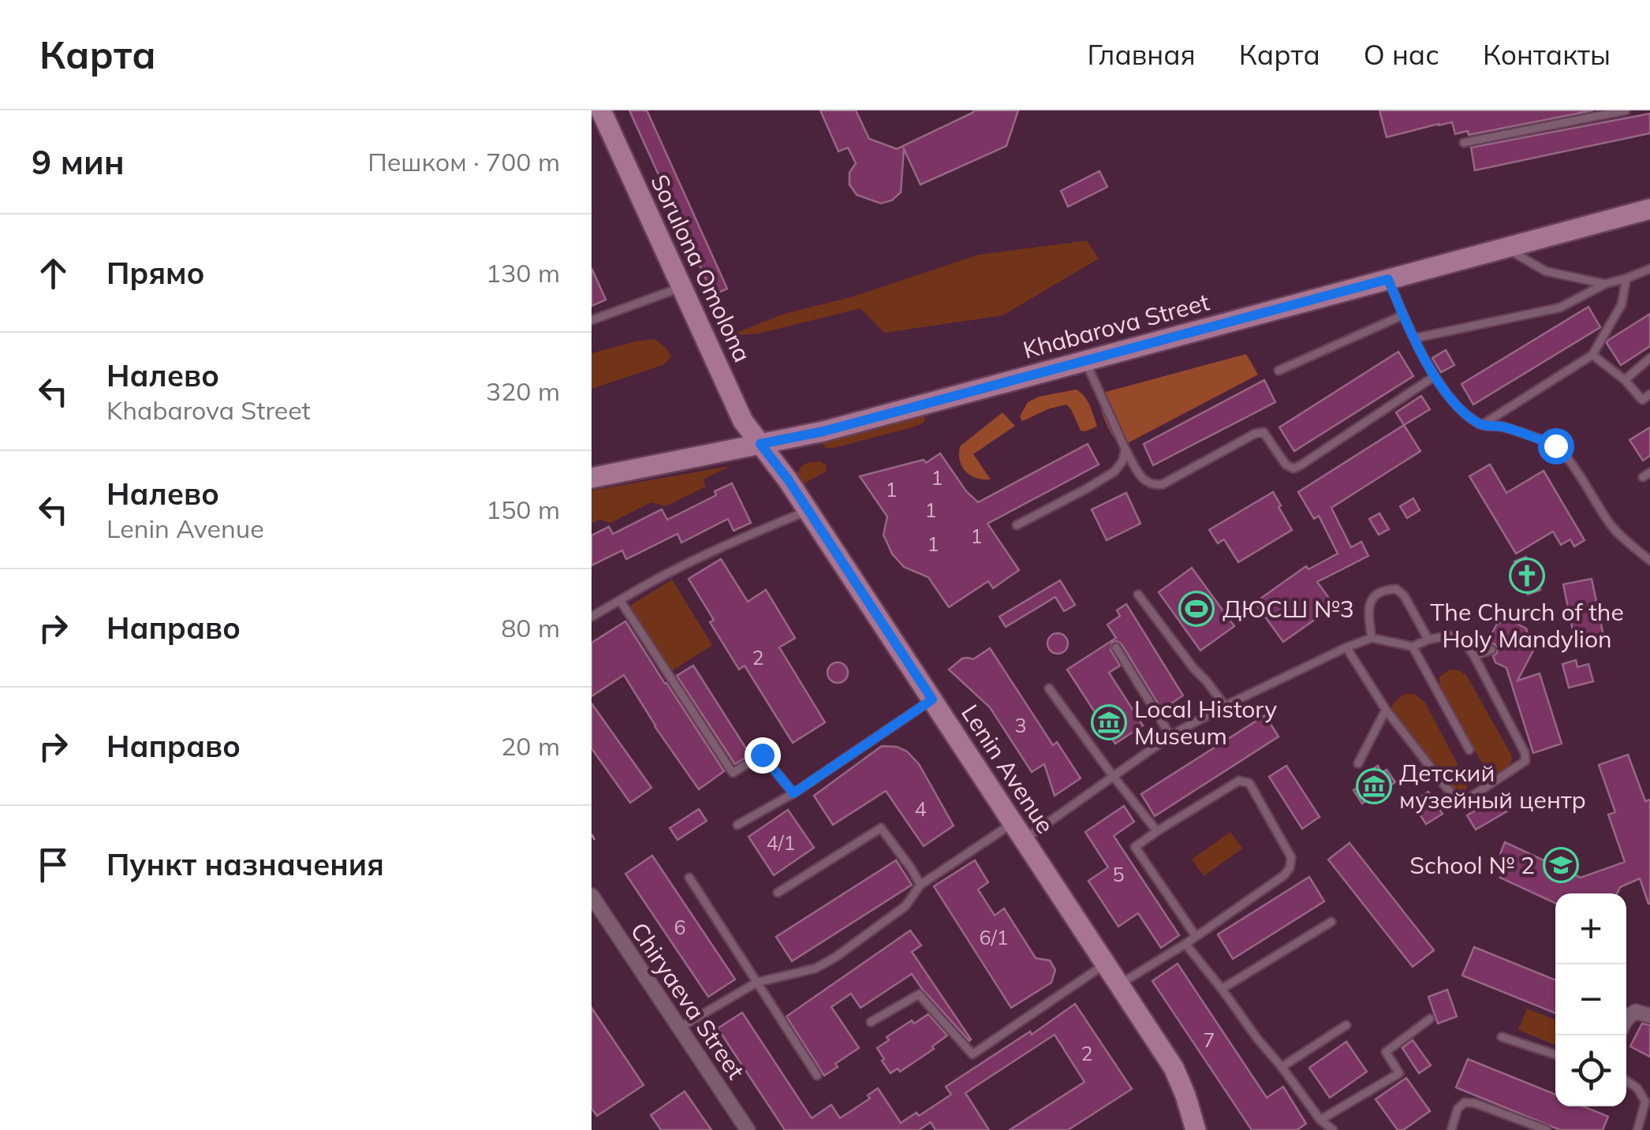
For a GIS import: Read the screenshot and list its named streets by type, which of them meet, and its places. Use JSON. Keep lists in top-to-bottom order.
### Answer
{
  "streets": {
    "main road": ["Sorulona Omolona", "Khabarova Street", "Lenin Avenue"],
    "street": ["Chiryaeva Street"]
  },
  "crossings": [
    ["Sorulona Omolona", "Khabarova Street"],
    ["Sorulona Omolona", "Lenin Avenue"],
    ["Khabarova Street", "Lenin Avenue"]
  ],
  "places": {
    "church": ["The Church of the Holy Mandylion"],
    "sports": ["ДЮСШ №3"],
    "museum": ["Local History Museum", "Детский музейный центр"],
    "school or university": ["School № 2"]
  },
  "house_numbers": [
    "1",
    "1",
    "1",
    "1",
    "1",
    "2",
    "3",
    "4",
    "4/1",
    "5",
    "6",
    "6/1",
    "7",
    "2"
  ],
  "page": {
    "header": "Карта",
    "nav": [
      "Главная",
      "Карта",
      "О нас",
      "Контакты"
    ],
    "heading": ["9 мин", "Пешком · 700 m"],
    "list": [
      ["Прямо", "130 m"],
      ["Налево", "Khabarova Street", "320 m"],
      ["Налево", "Lenin Avenue", "150 m"],
      ["Направо", "80 m"],
      ["Направо", "20 m"],
      "Пункт назначения"
    ],
    "map_buttons": ["+", "−"]
  }
}
